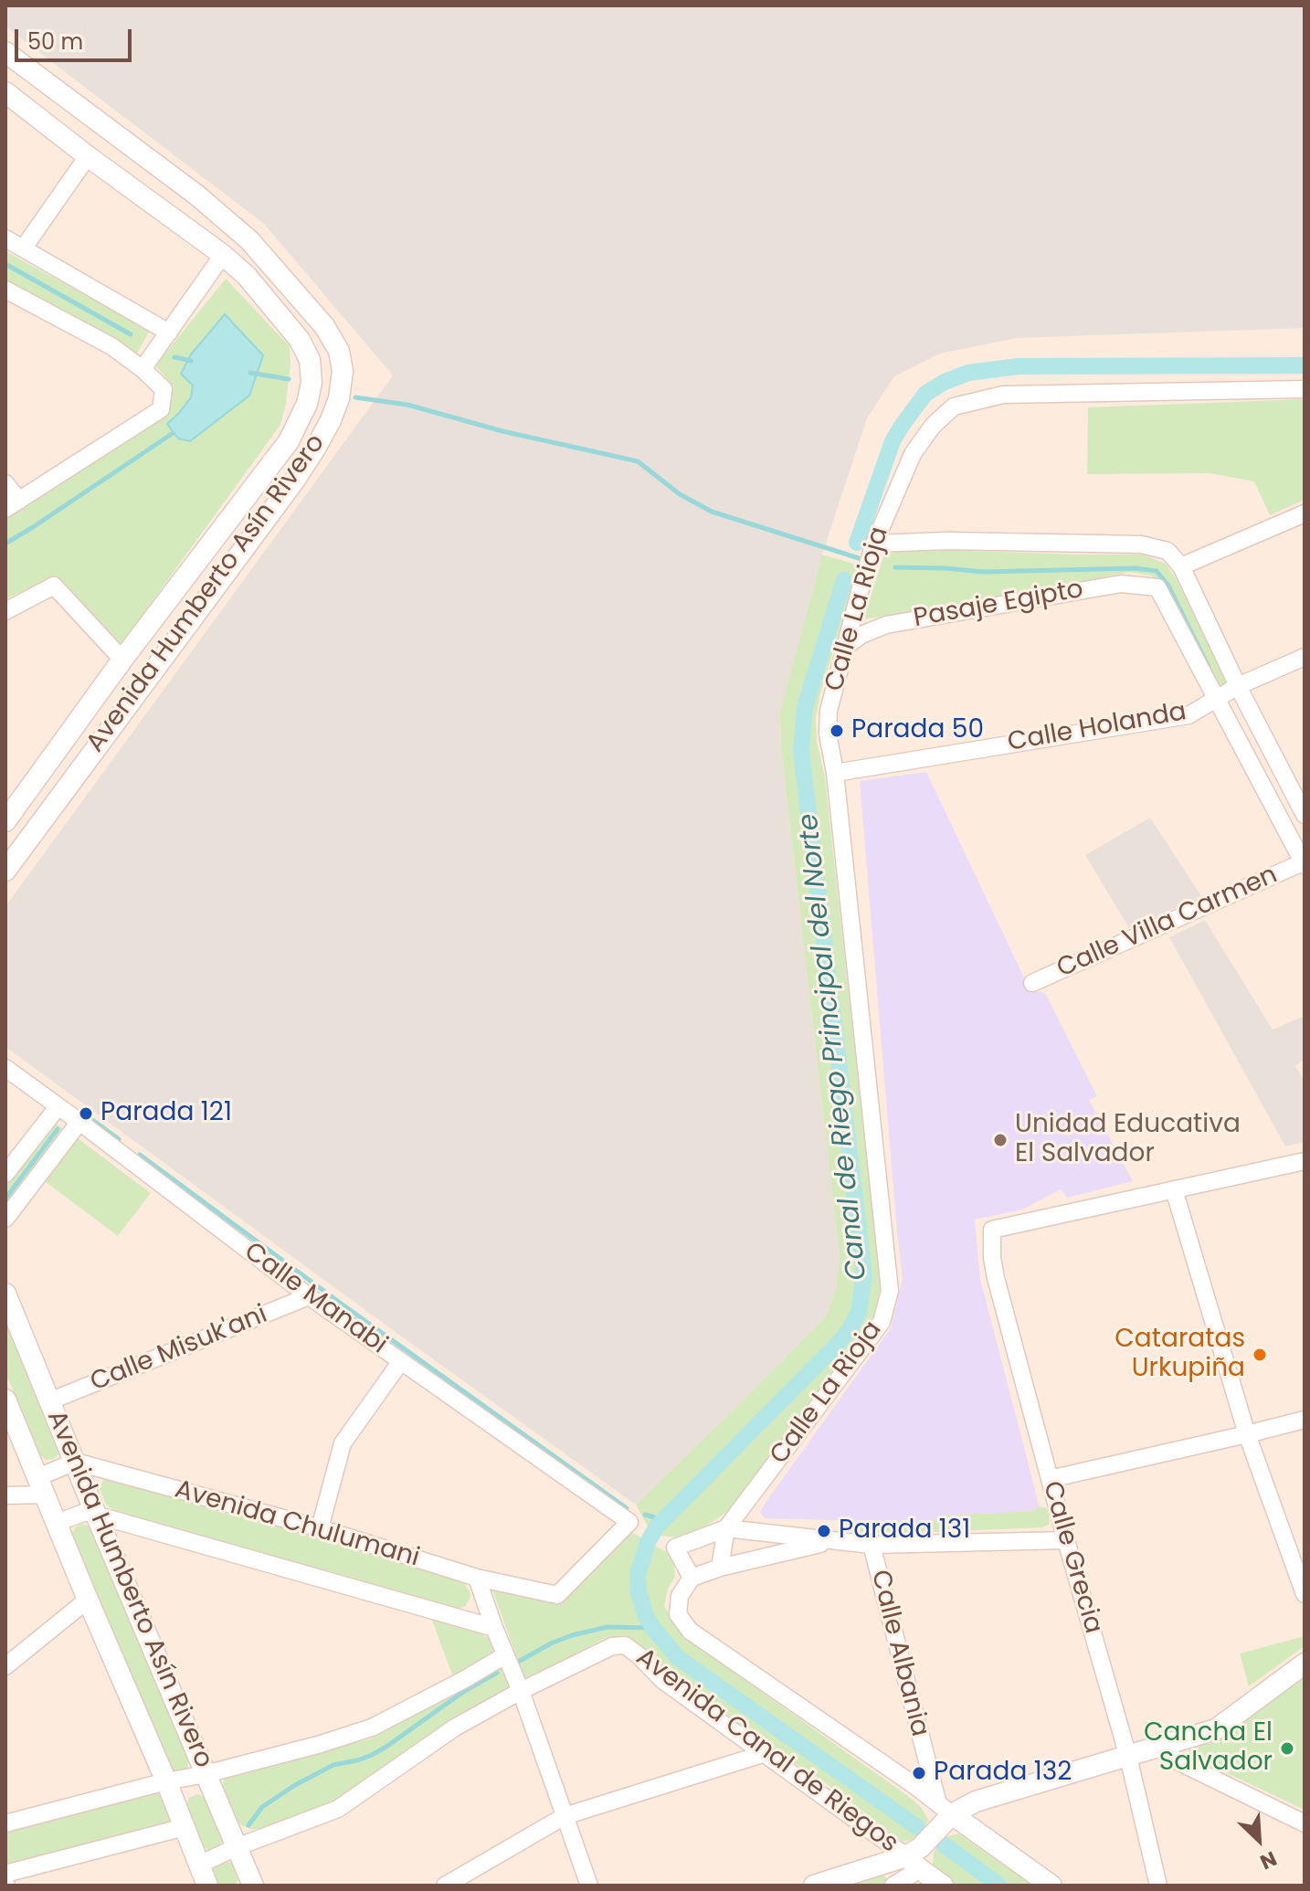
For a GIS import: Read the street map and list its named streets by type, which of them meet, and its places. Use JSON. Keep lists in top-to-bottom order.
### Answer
{
  "streets": {
    "street": [
      "Avenida Humberto Asín Rivero",
      "Pasaje Egipto",
      "Calle La Rioja",
      "Calle Holanda",
      "Calle Villa Carmen",
      "Calle Manabi",
      "Calle Misuk'ani",
      "Avenida Chulumani",
      "Calle Grecia",
      "Calle Albania",
      "Avenida Canal de Riegos"
    ]
  },
  "crossings": [
    ["Avenida Humberto Asín Rivero", "Calle Misuk'ani"],
    ["Avenida Humberto Asín Rivero", "Avenida Chulumani"],
    ["Pasaje Egipto", "Calle La Rioja"],
    ["Pasaje Egipto", "Calle Holanda"],
    ["Calle La Rioja", "Calle Holanda"],
    ["Calle Manabi", "Calle Misuk'ani"],
    ["Calle Manabi", "Avenida Chulumani"],
    ["Calle Albania", "Avenida Canal de Riegos"]
  ],
  "water": ["Canal de Riego Principal del Norte"],
  "places": [
    "Parada 50",
    "Parada 121",
    "Unidad Educativa El Salvador",
    "Cataratas Urkupiña",
    "Parada 131",
    "Cancha El Salvador",
    "Parada 132"
  ],
  "scale_bar": "50 m",
  "north": "bottom right"
}
